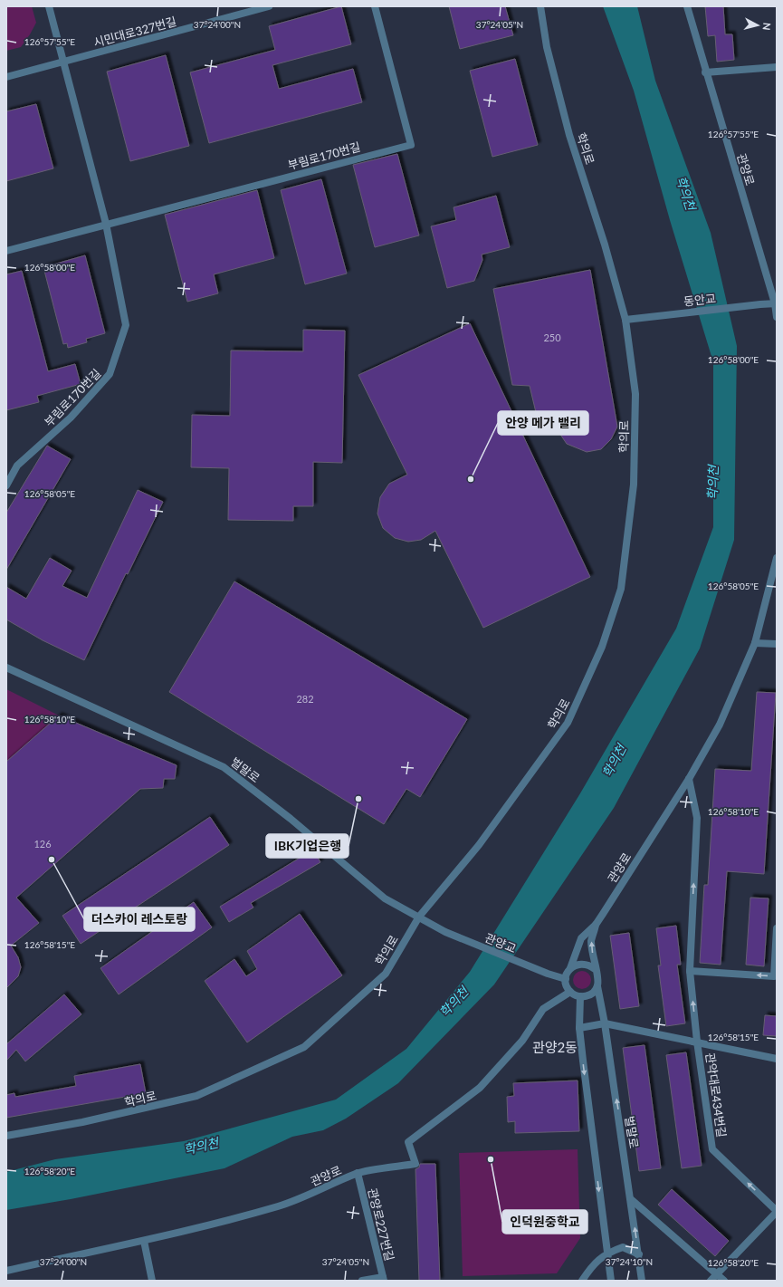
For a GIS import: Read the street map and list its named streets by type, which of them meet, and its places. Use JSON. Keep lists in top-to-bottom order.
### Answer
{
  "streets": {
    "street": [
      "시민대로327번길",
      "학의로",
      "부림로170번길",
      "관양로",
      "동안교",
      "벌말로",
      "관양교",
      "관악대로434번길",
      "관양로227번길"
    ]
  },
  "crossings": [
    ["시민대로327번길", "부림로170번길"],
    ["학의로", "동안교"],
    ["학의로", "벌말로"],
    ["관양로", "동안교"],
    ["관양로", "벌말로"],
    ["관양로", "관양교"],
    ["관양로", "관양로227번길"],
    ["벌말로", "관양교"],
    ["벌말로", "관악대로434번길"]
  ],
  "one_way": ["관악대로434번길"],
  "districts": ["관양2동"],
  "water": ["학의천"],
  "places": [
    "안양 메가 밸리",
    "IBK기업은행",
    "더스카이 레스토랑",
    "인덕원중학교"
  ],
  "house_numbers": ["250", "282", "126"],
  "north": "right",
  "coordinates": [
    "37°24'00\"N",
    "37°24'05\"N",
    "126°57'55\"E",
    "126°58'00\"E",
    "126°58'05\"E",
    "126°58'10\"E",
    "126°58'15\"E",
    "126°58'20\"E",
    "37°24'10\"N"
  ]
}
